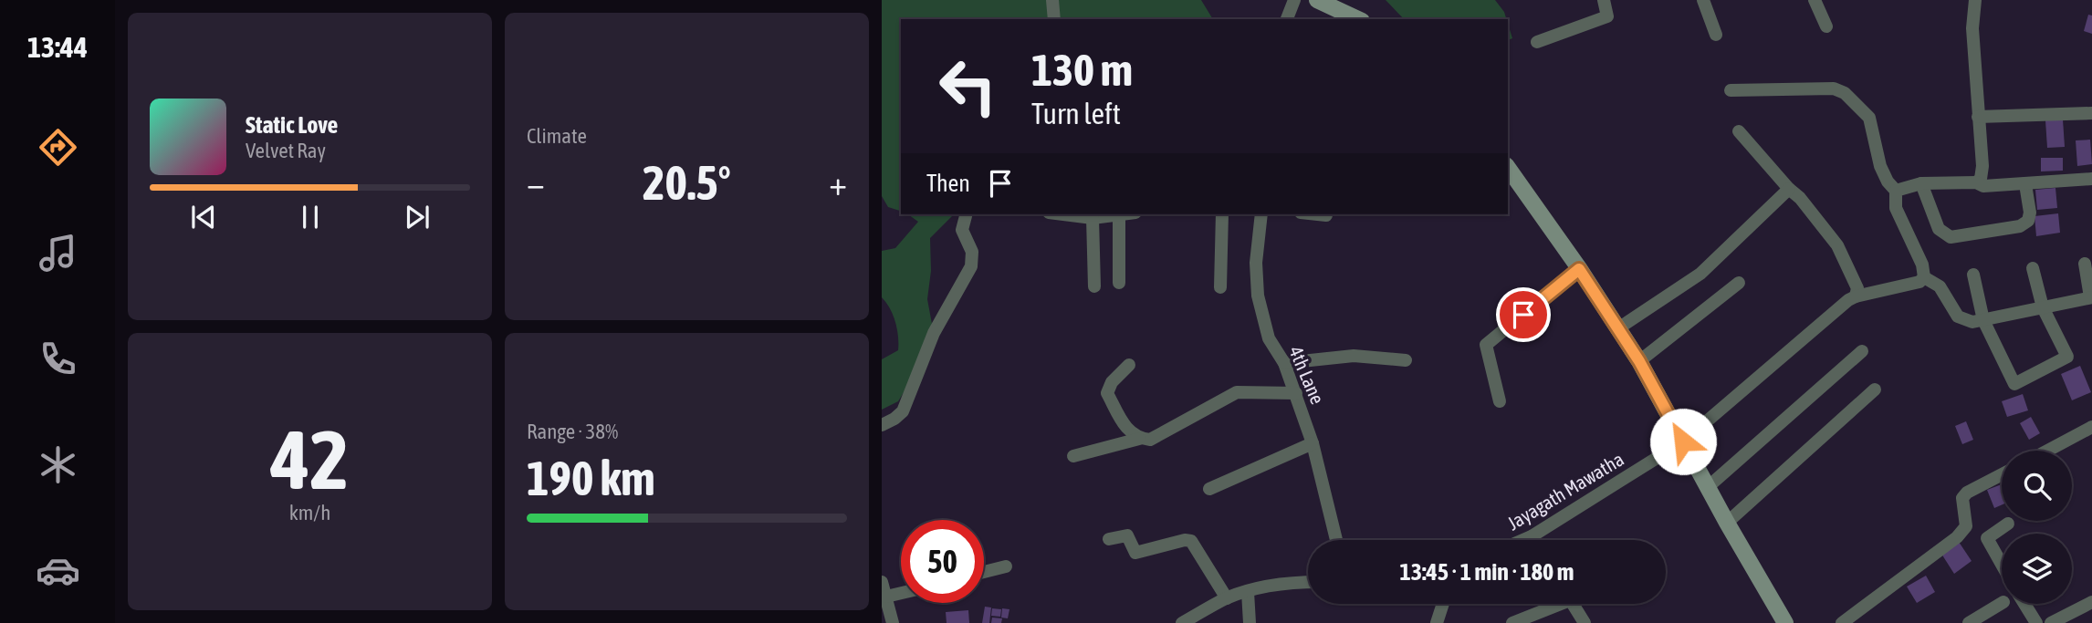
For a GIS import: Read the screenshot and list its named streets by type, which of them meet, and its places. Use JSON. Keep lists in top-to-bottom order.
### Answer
{
  "streets": {
    "street": ["4th Lane", "Jayagath Mawatha"]
  },
  "page": {
    "tabs": "13:44",
    "tile": [
      "Climate",
      ["42", "km/h"],
      ["Range · 38%", "190 km"]
    ],
    "turn": ["130 m", "Turn left"],
    "song": ["Static Love", "Velvet Ray"],
    "then": "Then",
    "heat": ["−", "20.5°", "+"],
    "limit": "50",
    "trip": "13:45 · 1 min · 180 m"
  }
}
